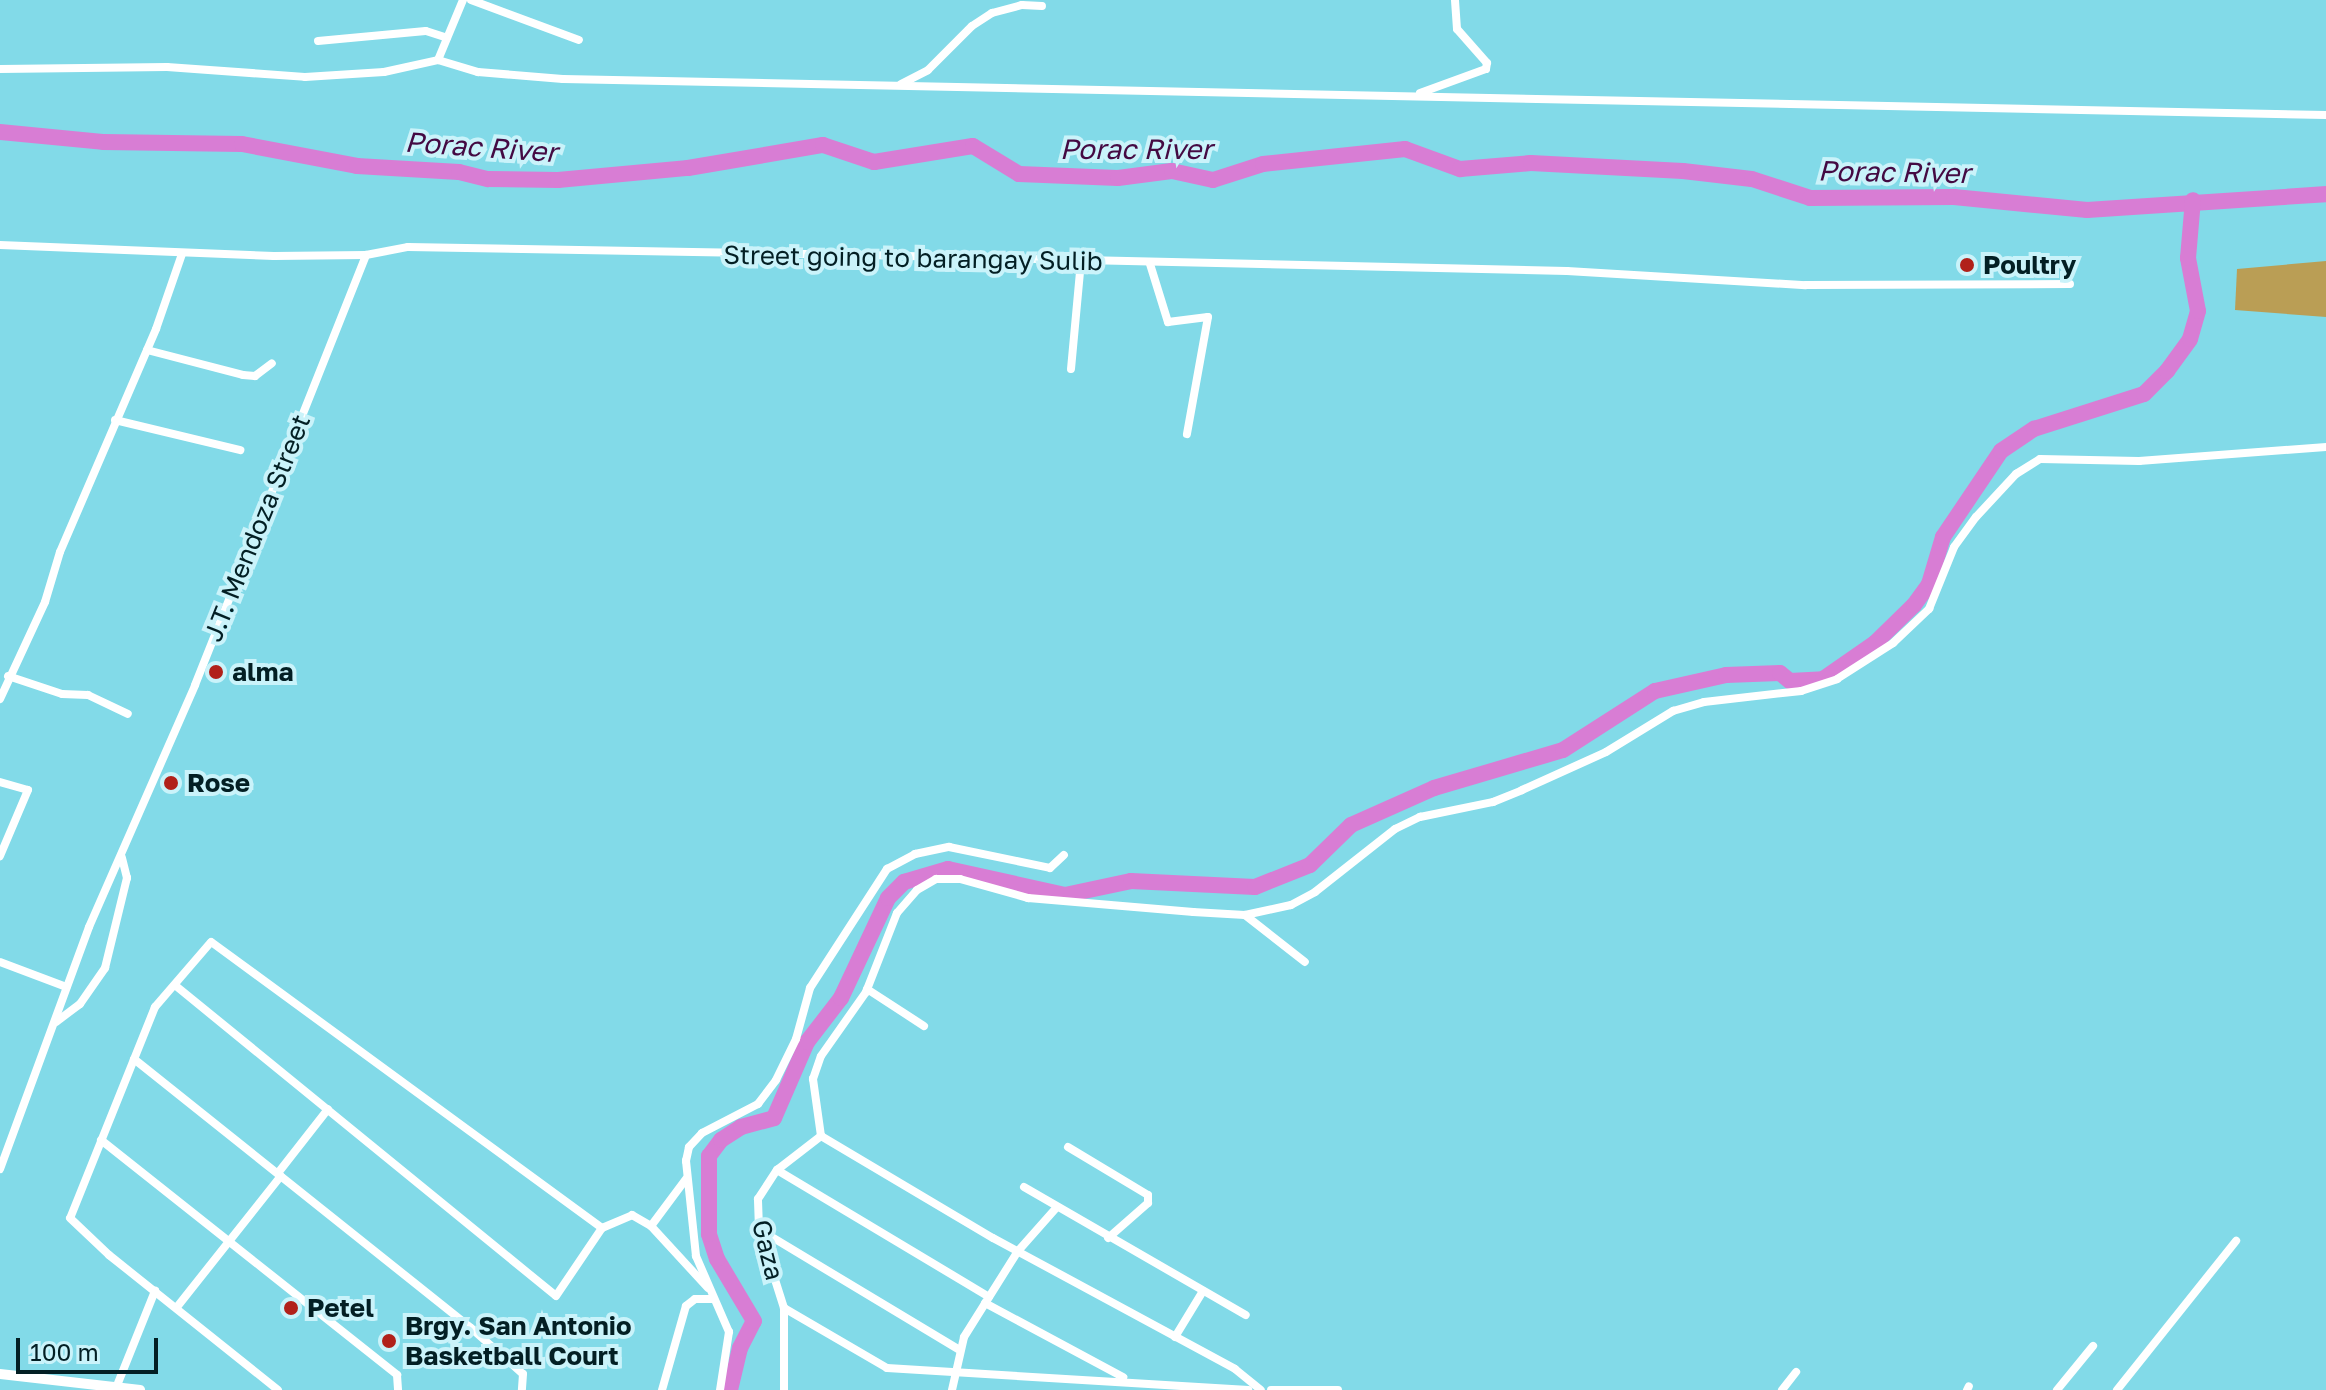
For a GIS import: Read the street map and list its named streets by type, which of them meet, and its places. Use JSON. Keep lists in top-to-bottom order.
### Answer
{
  "streets": {
    "street": ["Street going to barangay Sulib", "J.T. Mendoza Street", "Gaza"]
  },
  "crossings": [
    ["Street going to barangay Sulib", "J.T. Mendoza Street"]
  ],
  "water": ["Porac River"],
  "places": [
    "Poultry",
    "alma",
    "Rose",
    "Petel",
    "Brgy. San Antonio Basketball Court"
  ],
  "scale_bar": "100 m"
}
